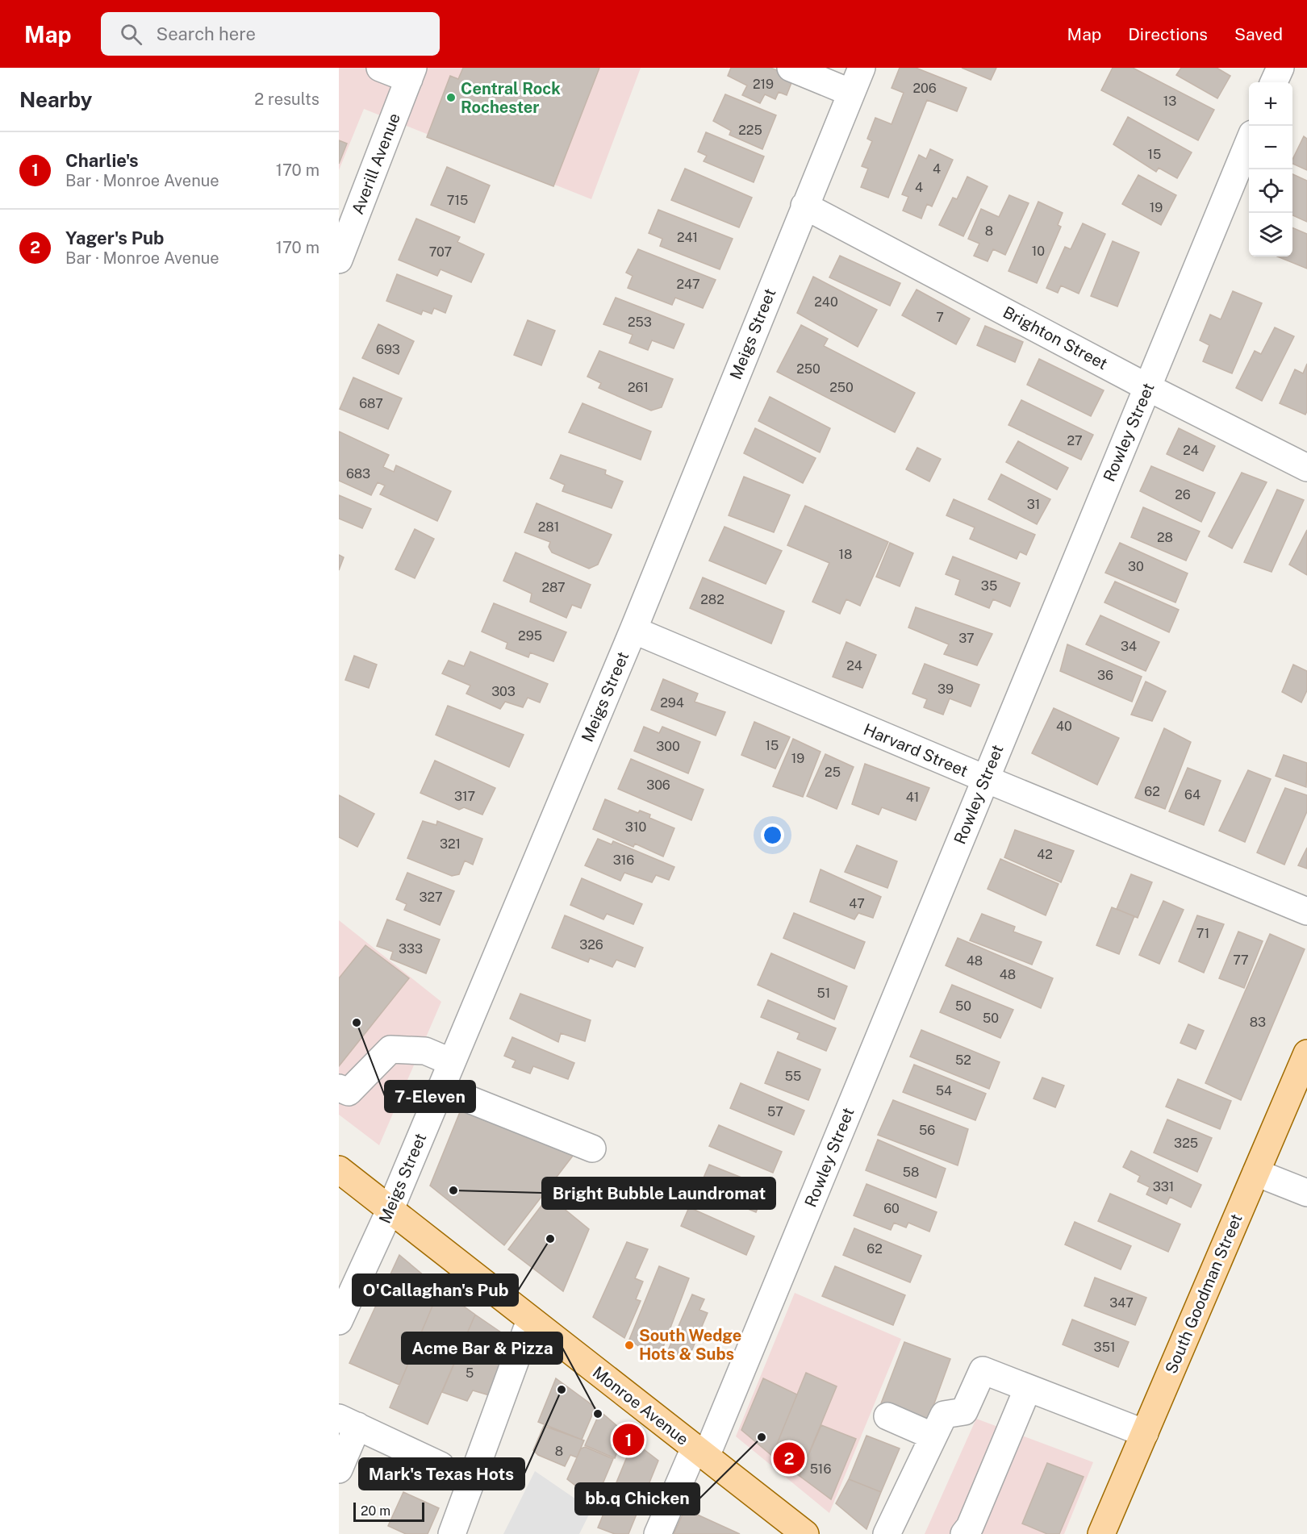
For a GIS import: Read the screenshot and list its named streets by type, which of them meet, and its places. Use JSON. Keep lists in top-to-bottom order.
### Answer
{
  "streets": {
    "main road": ["South Goodman Street", "Monroe Avenue"],
    "street": [
      "Averill Avenue",
      "Meigs Street",
      "Brighton Street",
      "Rowley Street",
      "Harvard Street"
    ]
  },
  "crossings": [
    ["Meigs Street", "Brighton Street"],
    ["Meigs Street", "Harvard Street"],
    ["Meigs Street", "Monroe Avenue"],
    ["Brighton Street", "Rowley Street"],
    ["Rowley Street", "Harvard Street"],
    ["Rowley Street", "Monroe Avenue"]
  ],
  "places": [
    "Central Rock Rochester",
    "7-Eleven",
    "Bright Bubble Laundromat",
    "O'Callaghan's Pub",
    "South Wedge Hots & Subs",
    "Mark's Texas Hots",
    "Acme Bar & Pizza",
    "bb.q Chicken"
  ],
  "house_numbers": [
    "219",
    "206",
    "13",
    "225",
    "15",
    "4",
    "4",
    "715",
    "19",
    "8",
    "241",
    "10",
    "707",
    "247",
    "240",
    "7",
    "253",
    "693",
    "250",
    "261",
    "250",
    "687",
    "27",
    "24",
    "683",
    "26",
    "31",
    "281",
    "28",
    "18",
    "30",
    "35",
    "287",
    "282",
    "295",
    "37",
    "34",
    "24",
    "36",
    "39",
    "303",
    "294",
    "40",
    "15",
    "300",
    "19",
    "25",
    "306",
    "62",
    "64",
    "317",
    "41",
    "310",
    "321",
    "42",
    "316",
    "327",
    "47",
    "71",
    "326",
    "333",
    "77",
    "48",
    "48",
    "51",
    "50",
    "50",
    "83",
    "52",
    "55",
    "54",
    "57",
    "56",
    "325",
    "58",
    "331",
    "60",
    "62",
    "347",
    "351",
    "5",
    "8",
    "516"
  ],
  "scale_bar": "20 m",
  "page": {
    "header": "Map",
    "search": "Search here",
    "nav": ["Map", "Directions", "Saved"],
    "heading": ["Nearby", "2 results"],
    "map_buttons": ["+", "−"],
    "list": [
      {
        "mark": "1",
        "name": "Charlie's",
        "note": "Bar · Monroe Avenue",
        "value": "170 m"
      },
      {
        "mark": "2",
        "name": "Yager's Pub",
        "note": "Bar · Monroe Avenue",
        "value": "170 m"
      }
    ],
    "pins": ["1", "2"],
    "scale": "20 m"
  }
}
